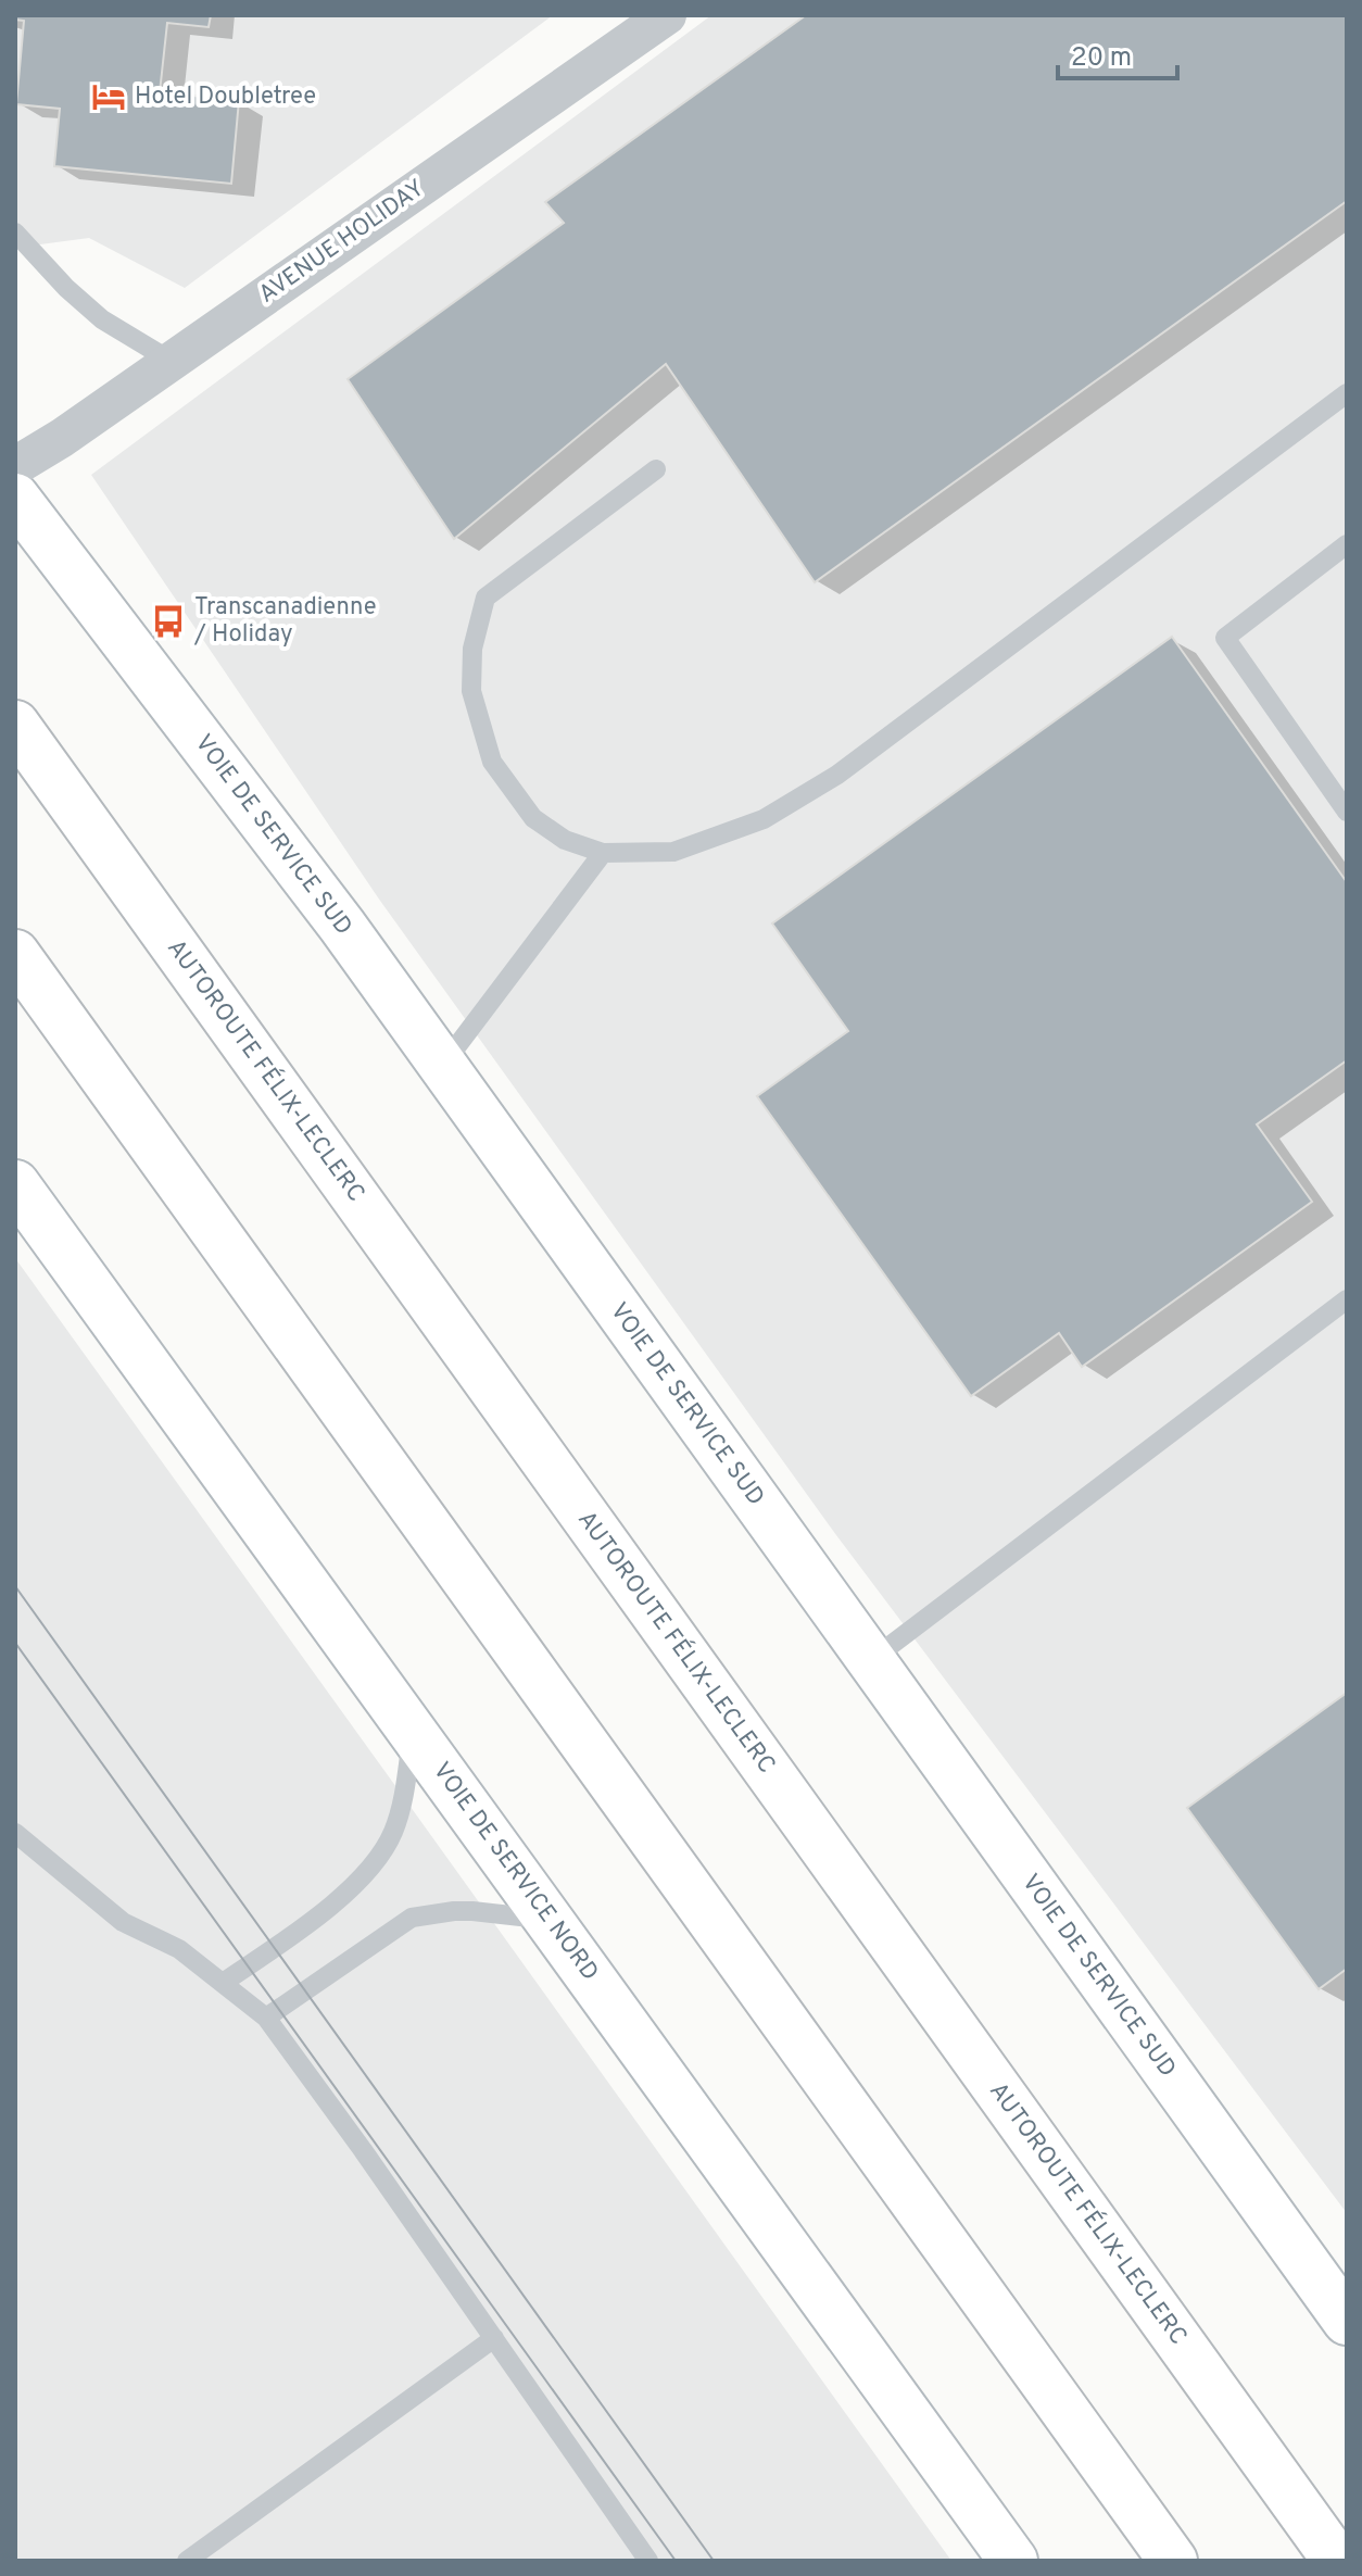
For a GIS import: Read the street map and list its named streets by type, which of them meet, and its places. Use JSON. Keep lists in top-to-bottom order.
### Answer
{
  "streets": {
    "main road": ["VOIE DE SERVICE SUD", "AUTOROUTE FÉLIX-LECLERC", "VOIE DE SERVICE NORD"],
    "street": ["AVENUE HOLIDAY"]
  },
  "places": {
    "hotel": ["Hotel Doubletree"],
    "bus stop": ["Transcanadienne / Holiday"]
  },
  "scale_bar": "20 m"
}
